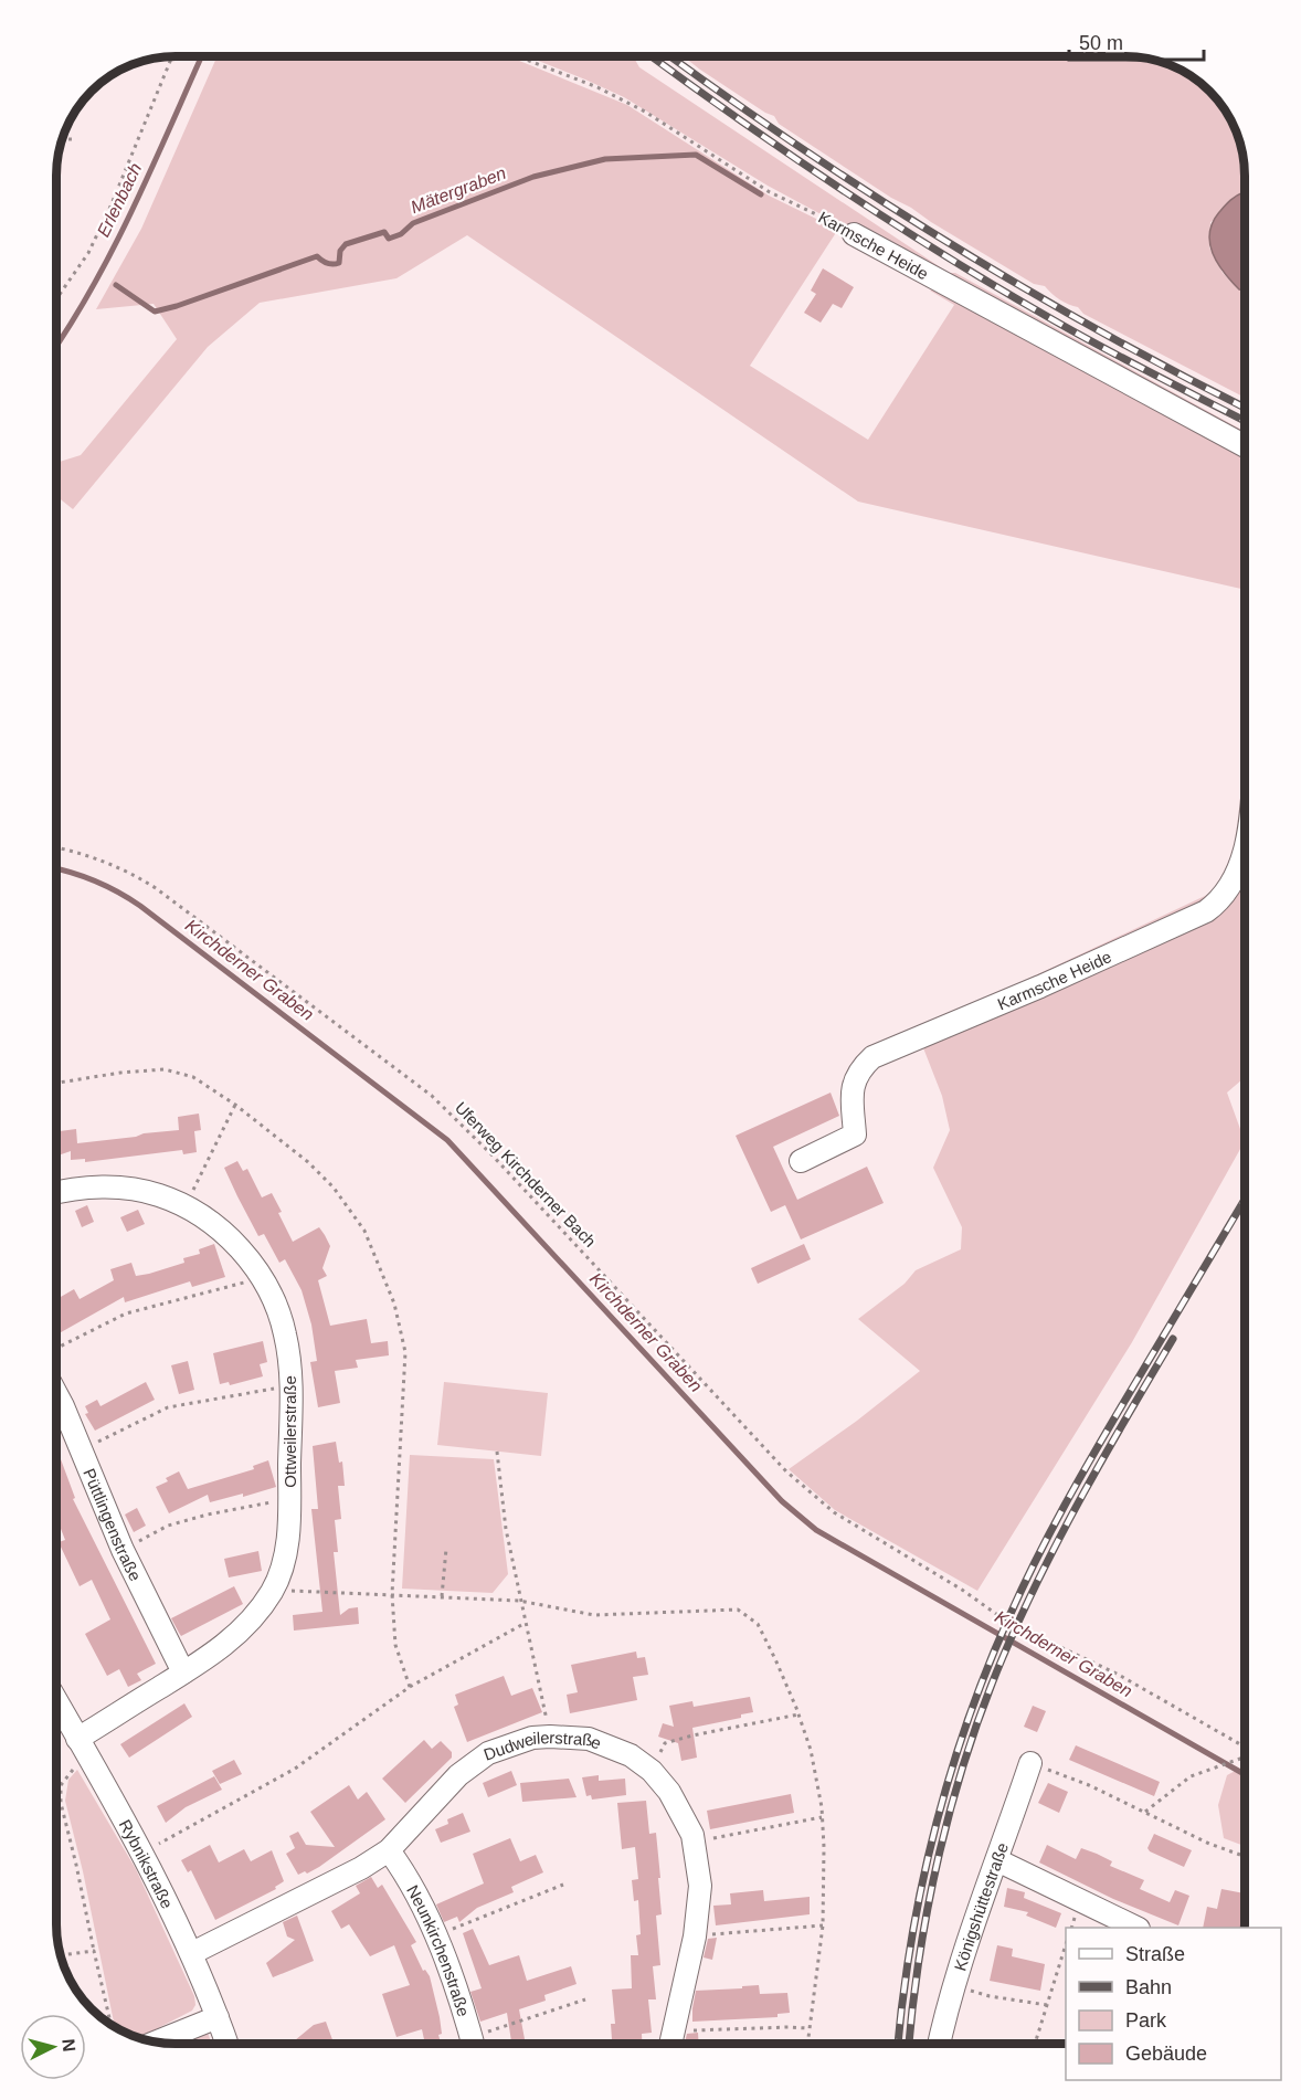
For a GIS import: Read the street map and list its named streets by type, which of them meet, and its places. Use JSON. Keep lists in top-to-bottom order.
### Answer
{
  "streets": {
    "street": [
      "Karmsche Heide",
      "Ottweilerstraße",
      "Püttlingenstraße",
      "Dudweilerstraße",
      "Rybnikstraße",
      "Königshüttestraße",
      "Neunkirchenstraße"
    ],
    "path": ["Uferweg Kirchderner Bach"]
  },
  "crossings": [
    ["Ottweilerstraße", "Püttlingenstraße"],
    ["Ottweilerstraße", "Rybnikstraße"],
    ["Dudweilerstraße", "Rybnikstraße"],
    ["Dudweilerstraße", "Neunkirchenstraße"]
  ],
  "water": ["Mätergraben", "Erlenbach", "Kirchderner Graben"],
  "legend": [
    "Straße",
    "Bahn",
    "Park",
    "Gebäude"
  ],
  "scale_bar": "50 m",
  "north": "right"
}
